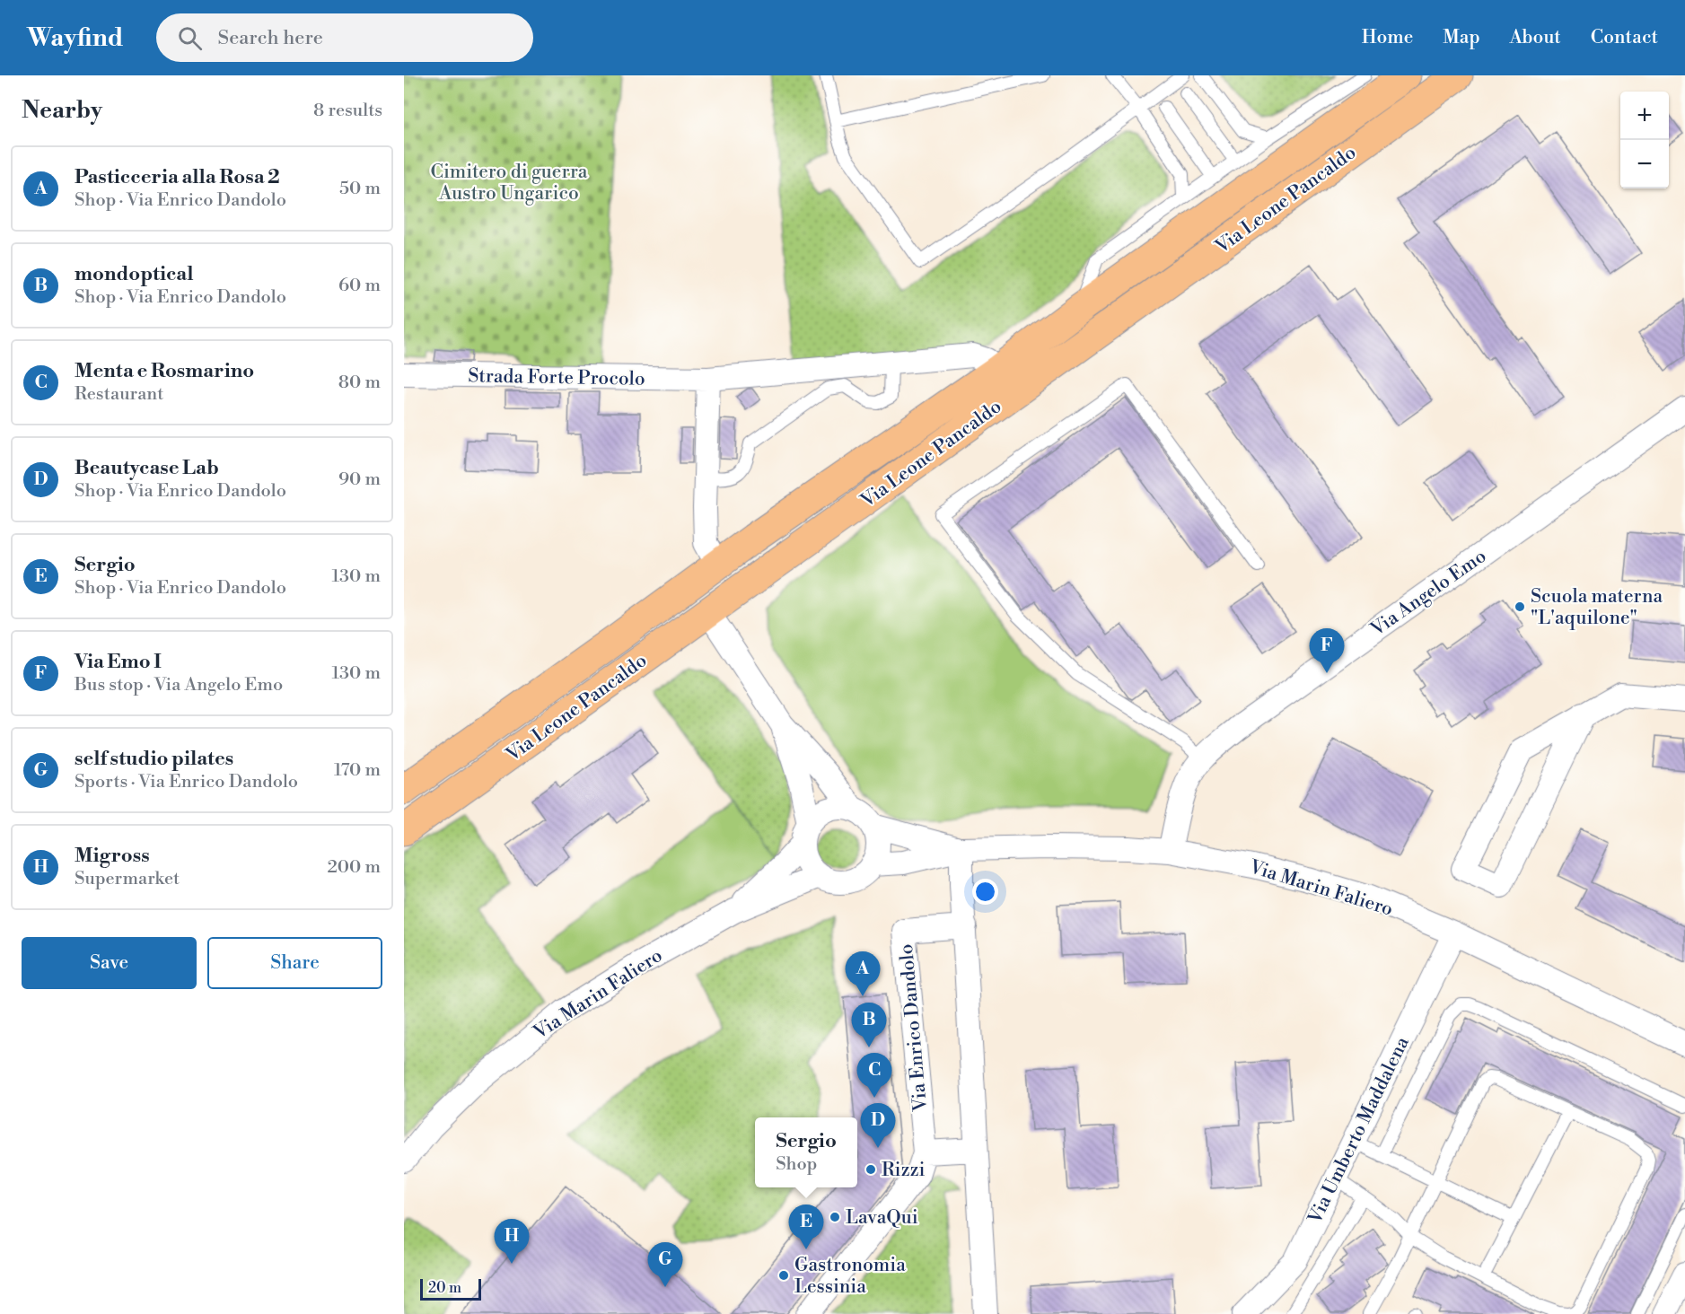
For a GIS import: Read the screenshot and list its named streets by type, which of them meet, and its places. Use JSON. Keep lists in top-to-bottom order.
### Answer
{
  "streets": {
    "main road": ["Via Leone Pancaldo"],
    "street": [
      "Strada Forte Procolo",
      "Via Angelo Emo",
      "Via Marin Faliero",
      "Via Enrico Dandolo",
      "Via Umberto Maddalena"
    ]
  },
  "crossings": [
    ["Via Leone Pancaldo", "Strada Forte Procolo"],
    ["Via Leone Pancaldo", "Via Marin Faliero"],
    ["Via Angelo Emo", "Via Marin Faliero"],
    ["Via Marin Faliero", "Via Umberto Maddalena"]
  ],
  "parks": ["Cimitero di guerra Austro Ungarico"],
  "places": [
    "Scuola materna \"L'aquilone\"",
    "Rizzi",
    "LavaQui",
    "Gastronomia Lessinia"
  ],
  "scale_bar": "20 m",
  "page": {
    "header": "Wayfind",
    "search": "Search here",
    "nav": [
      "Home",
      "Map",
      "About",
      "Contact"
    ],
    "heading": ["Nearby", "8 results"],
    "map_buttons": ["+", "−"],
    "list": [
      {
        "mark": "A",
        "name": "Pasticceria alla Rosa 2",
        "note": "Shop · Via Enrico Dandolo",
        "value": "50 m"
      },
      {
        "mark": "B",
        "name": "mondoptical",
        "note": "Shop · Via Enrico Dandolo",
        "value": "60 m"
      },
      {
        "mark": "C",
        "name": "Menta e Rosmarino",
        "note": "Restaurant",
        "value": "80 m"
      },
      {
        "mark": "D",
        "name": "Beautycase Lab",
        "note": "Shop · Via Enrico Dandolo",
        "value": "90 m"
      },
      {
        "mark": "E",
        "name": "Sergio",
        "note": "Shop · Via Enrico Dandolo",
        "value": "130 m"
      },
      {
        "mark": "F",
        "name": "Via Emo I",
        "note": "Bus stop · Via Angelo Emo",
        "value": "130 m"
      },
      {
        "mark": "G",
        "name": "self studio pilates",
        "note": "Sports · Via Enrico Dandolo",
        "value": "170 m"
      },
      {
        "mark": "H",
        "name": "Migross",
        "note": "Supermarket",
        "value": "200 m"
      }
    ],
    "pins": [
      "F",
      "A",
      "B",
      "C",
      "D",
      "E",
      "H",
      "G"
    ],
    "buttons": ["Save", "Share"],
    "popup": ["Sergio", "Shop"],
    "scale": "20 m"
  }
}
